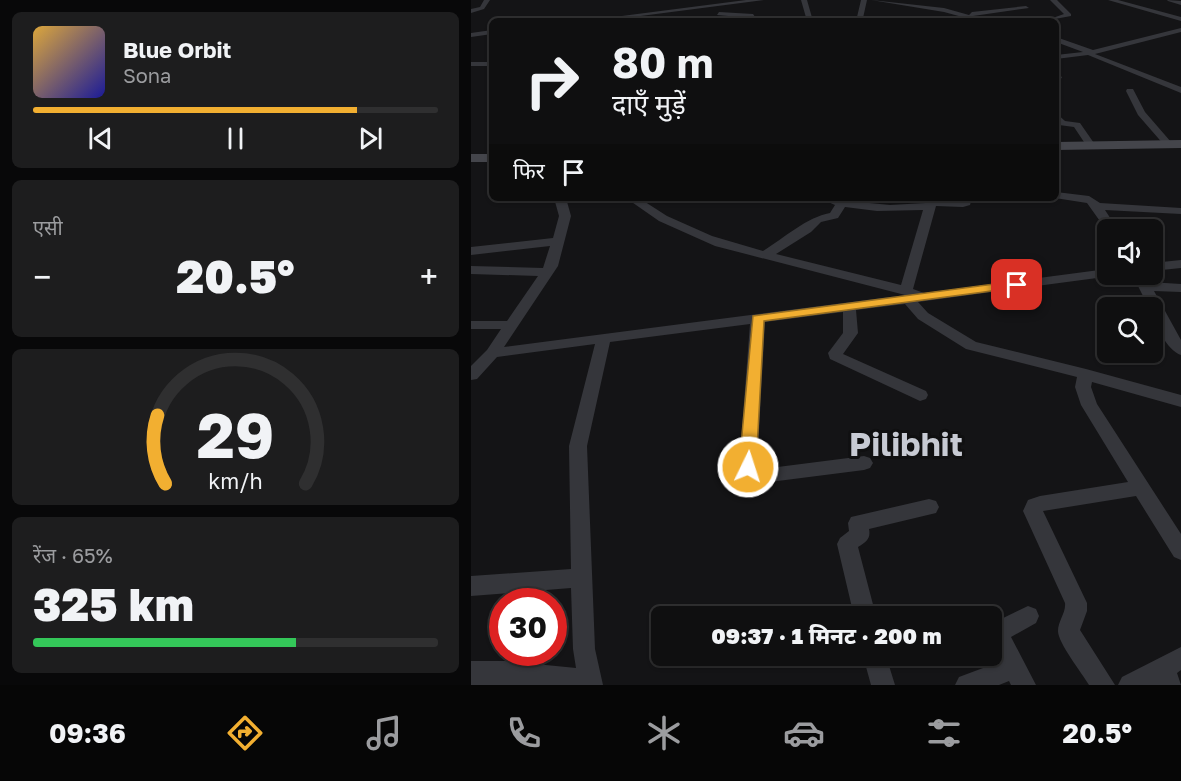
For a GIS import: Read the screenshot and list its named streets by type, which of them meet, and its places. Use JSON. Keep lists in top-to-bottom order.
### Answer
{
  "districts": ["Pilibhit"],
  "page": {
    "turn": ["80 m", "दाएँ मुड़ें"],
    "song": ["Blue Orbit", "Sona"],
    "then": "फिर",
    "tile": [
      "एसी",
      ["रेंज · 65%", "325 km"]
    ],
    "heat": ["−", "20.5°", "+"],
    "limit": "30",
    "trip": "09:37 · 1 मिनट · 200 m",
    "tabs": ["09:36", "20.5°"],
    "gauge": ["29", "km/h"]
  }
}
